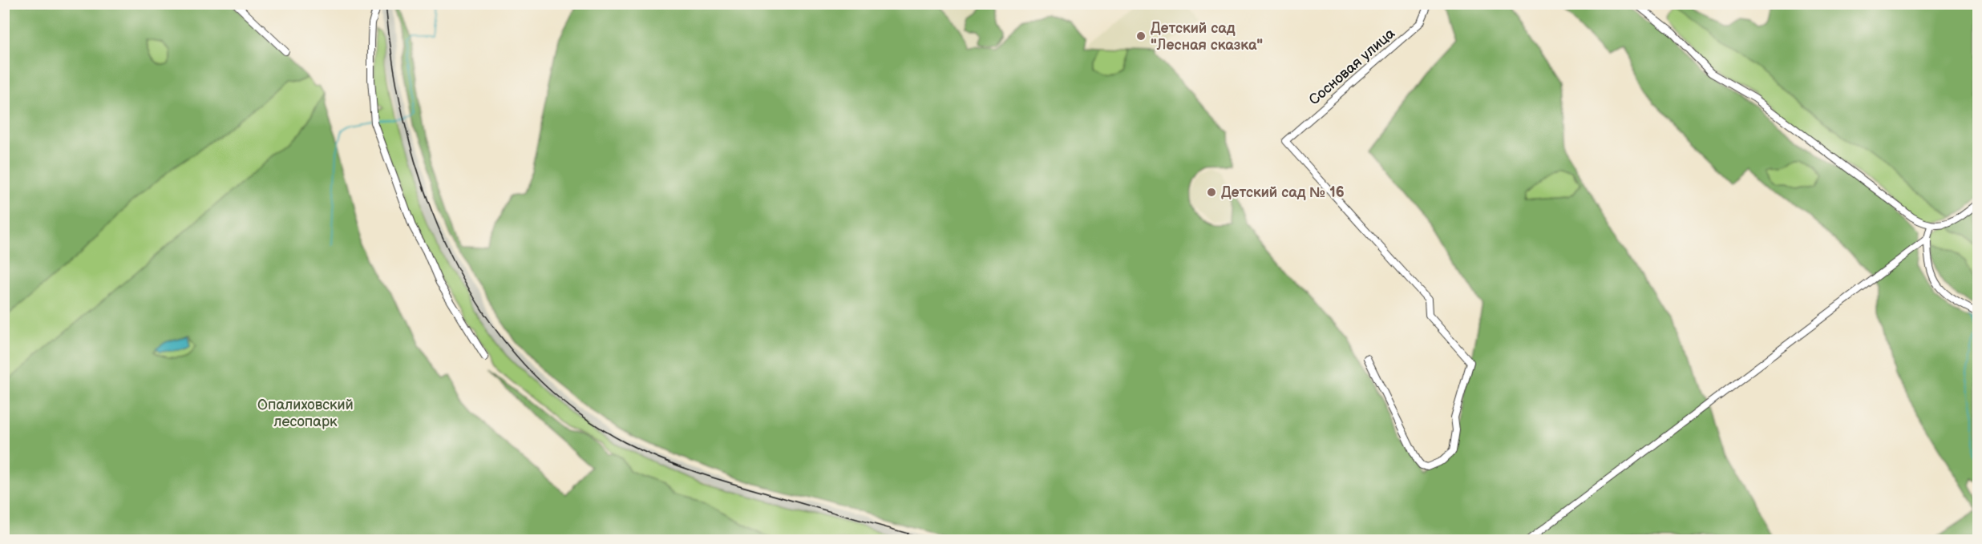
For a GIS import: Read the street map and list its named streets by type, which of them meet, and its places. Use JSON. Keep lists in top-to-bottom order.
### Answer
{
  "streets": {
    "street": ["Сосновая улица"]
  },
  "parks": ["Опалиховский лесопарк"],
  "places": ["Детский сад \"Лесная сказка\"", "Детский сад № 16"]
}
